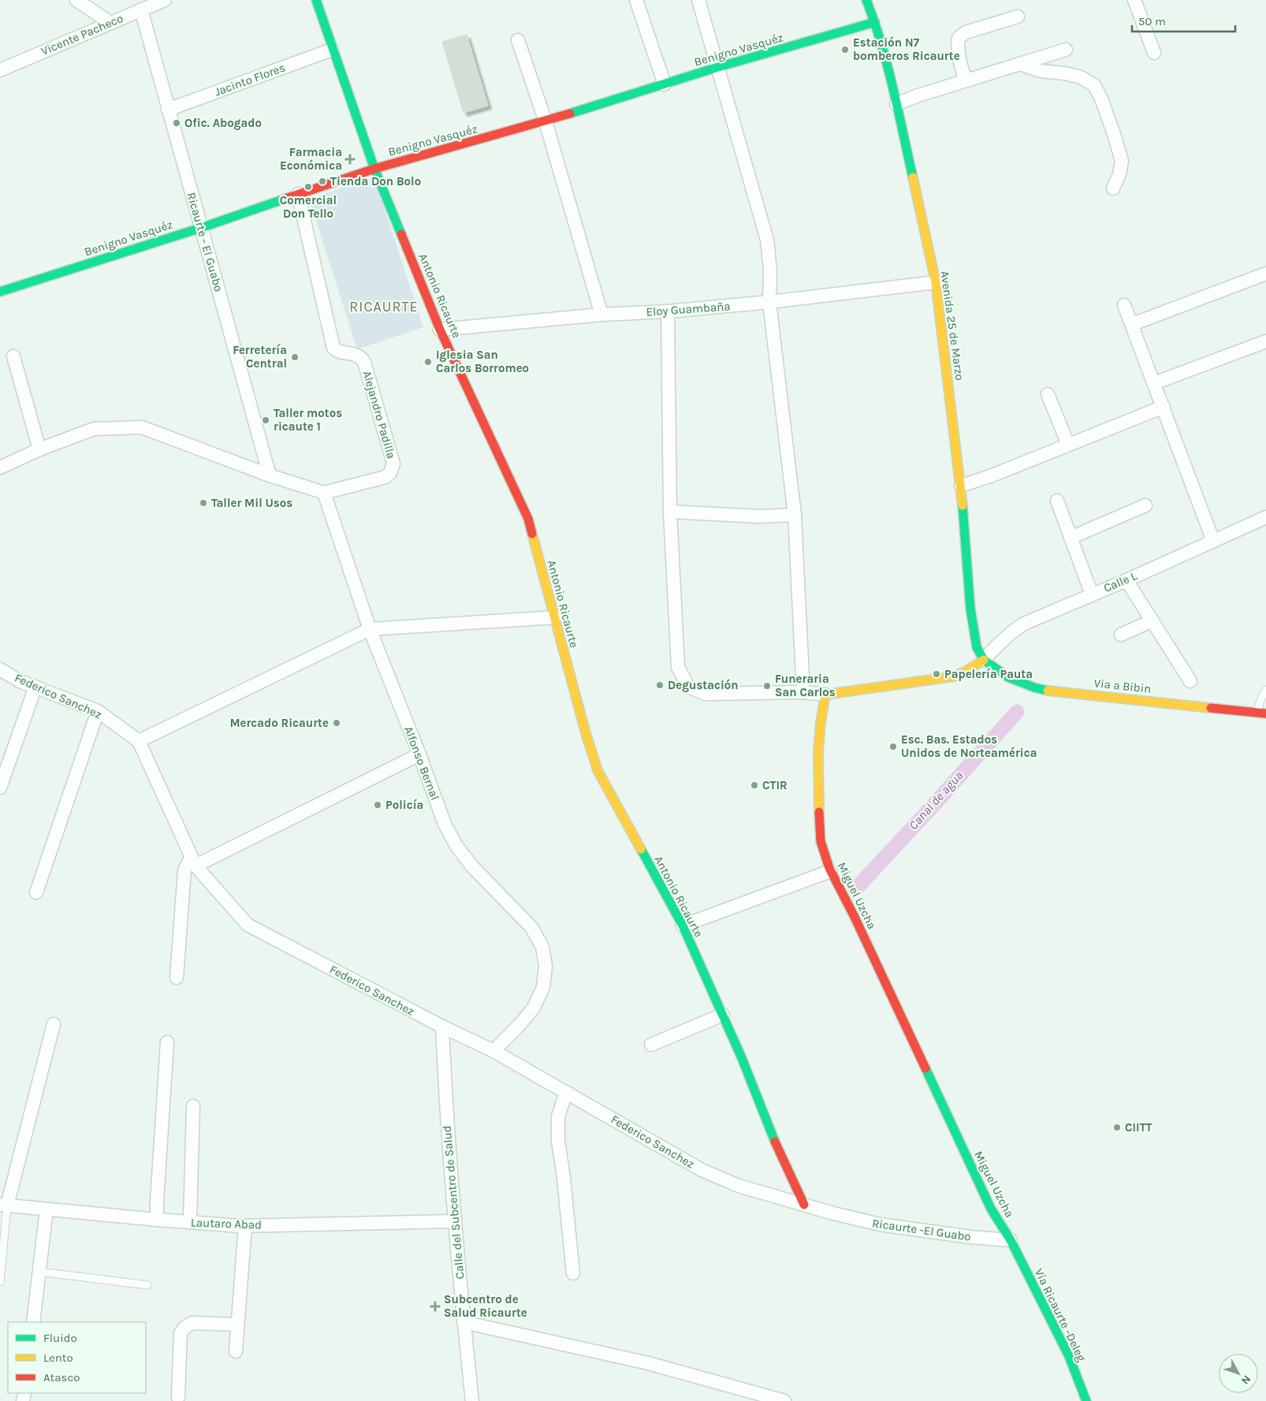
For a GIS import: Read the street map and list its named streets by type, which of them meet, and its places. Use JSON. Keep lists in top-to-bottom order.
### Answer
{
  "streets": {
    "main road": [
      "Benigno Vasquéz",
      "Antonio Ricaurte",
      "Avenida 25 de Marzo",
      "Via a Bibin",
      "Miguel Uzcha",
      "Vía Ricaurte -Deleg"
    ],
    "street": [
      "Vicente Pacheco",
      "Jacinto Flores",
      "Ricaurte - El Guabo",
      "Eloy Guambaña",
      "Alejandro Padilla",
      "Calle L",
      "Federico Sanchez",
      "Alfonso Bernal",
      "Calle del Subcentro de Salud",
      "Lautaro Abad",
      "Ricaurte -El Guabo"
    ]
  },
  "crossings": [
    ["Vicente Pacheco", "Ricaurte - El Guabo"],
    ["Benigno Vasquéz", "Ricaurte - El Guabo"],
    ["Benigno Vasquéz", "Antonio Ricaurte"],
    ["Benigno Vasquéz", "Avenida 25 de Marzo"],
    ["Benigno Vasquéz", "Alejandro Padilla"],
    ["Jacinto Flores", "Ricaurte - El Guabo"],
    ["Jacinto Flores", "Antonio Ricaurte"],
    ["Antonio Ricaurte", "Eloy Guambaña"],
    ["Antonio Ricaurte", "Federico Sanchez"],
    ["Eloy Guambaña", "Avenida 25 de Marzo"],
    ["Avenida 25 de Marzo", "Calle L"],
    ["Avenida 25 de Marzo", "Via a Bibin"],
    ["Alejandro Padilla", "Alfonso Bernal"],
    ["Calle L", "Via a Bibin"],
    ["Federico Sanchez", "Alfonso Bernal"],
    ["Federico Sanchez", "Calle del Subcentro de Salud"],
    ["Federico Sanchez", "Ricaurte -El Guabo"],
    ["Miguel Uzcha", "Ricaurte -El Guabo"],
    ["Miguel Uzcha", "Vía Ricaurte -Deleg"],
    ["Calle del Subcentro de Salud", "Lautaro Abad"],
    ["Ricaurte -El Guabo", "Vía Ricaurte -Deleg"]
  ],
  "districts": ["RICAURTE"],
  "water": ["Canal de agua"],
  "places": {
    "other": [
      "Estación N7 bomberos Ricaurte",
      "Ofic. Abogado",
      "Tienda Don Bolo",
      "Comercial Don Tello",
      "Ferretería Central",
      "Iglesia San Carlos Borromeo",
      "Taller motos ricaute 1",
      "Taller Mil Usos",
      "Papelería Pauta",
      "Degustación",
      "Funeraria San Carlos",
      "Mercado Ricaurte",
      "Esc. Bas. Estados Unidos de Norteamérica",
      "CTIR",
      "Policía",
      "CIITT"
    ],
    "health": ["Farmacia Económica", "Subcentro de Salud Ricaurte"]
  },
  "legend": ["Fluido", "Lento", "Atasco"],
  "scale_bar": "50 m",
  "north": "bottom right"
}
